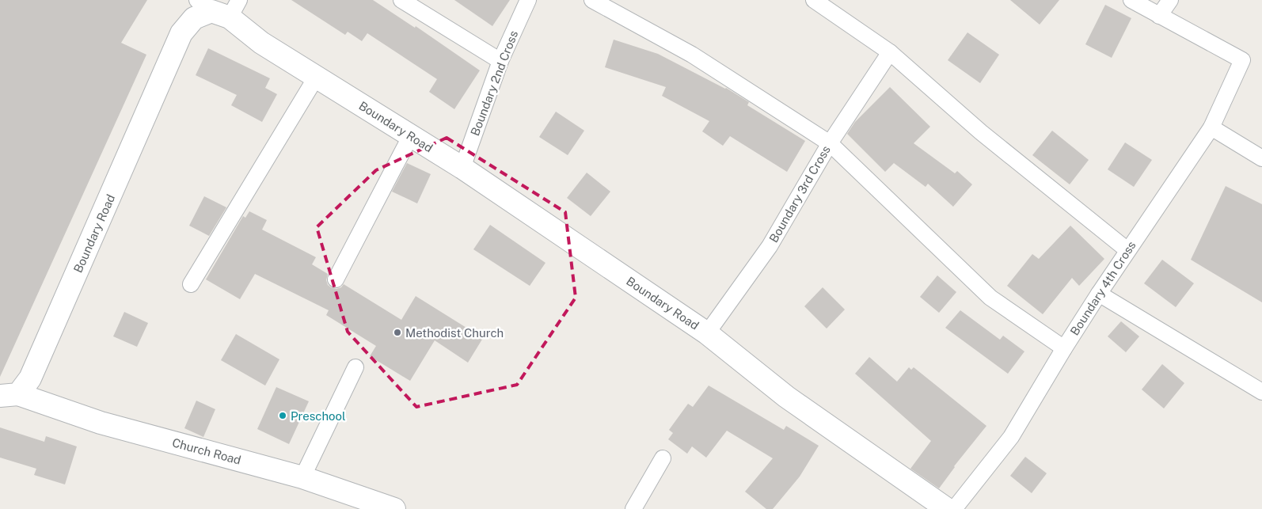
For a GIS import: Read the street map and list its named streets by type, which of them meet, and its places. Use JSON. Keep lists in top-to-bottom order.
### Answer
{
  "streets": {
    "street": ["Boundary Road", "Church Road"],
    "lane": ["Boundary 2nd Cross", "Boundary 3rd Cross", "Boundary 4th Cross"]
  },
  "crossings": [
    ["Boundary 2nd Cross", "Boundary Road"],
    ["Boundary Road", "Boundary 3rd Cross"],
    ["Boundary Road", "Church Road"]
  ],
  "places": ["Methodist Church", "Preschool"]
}
